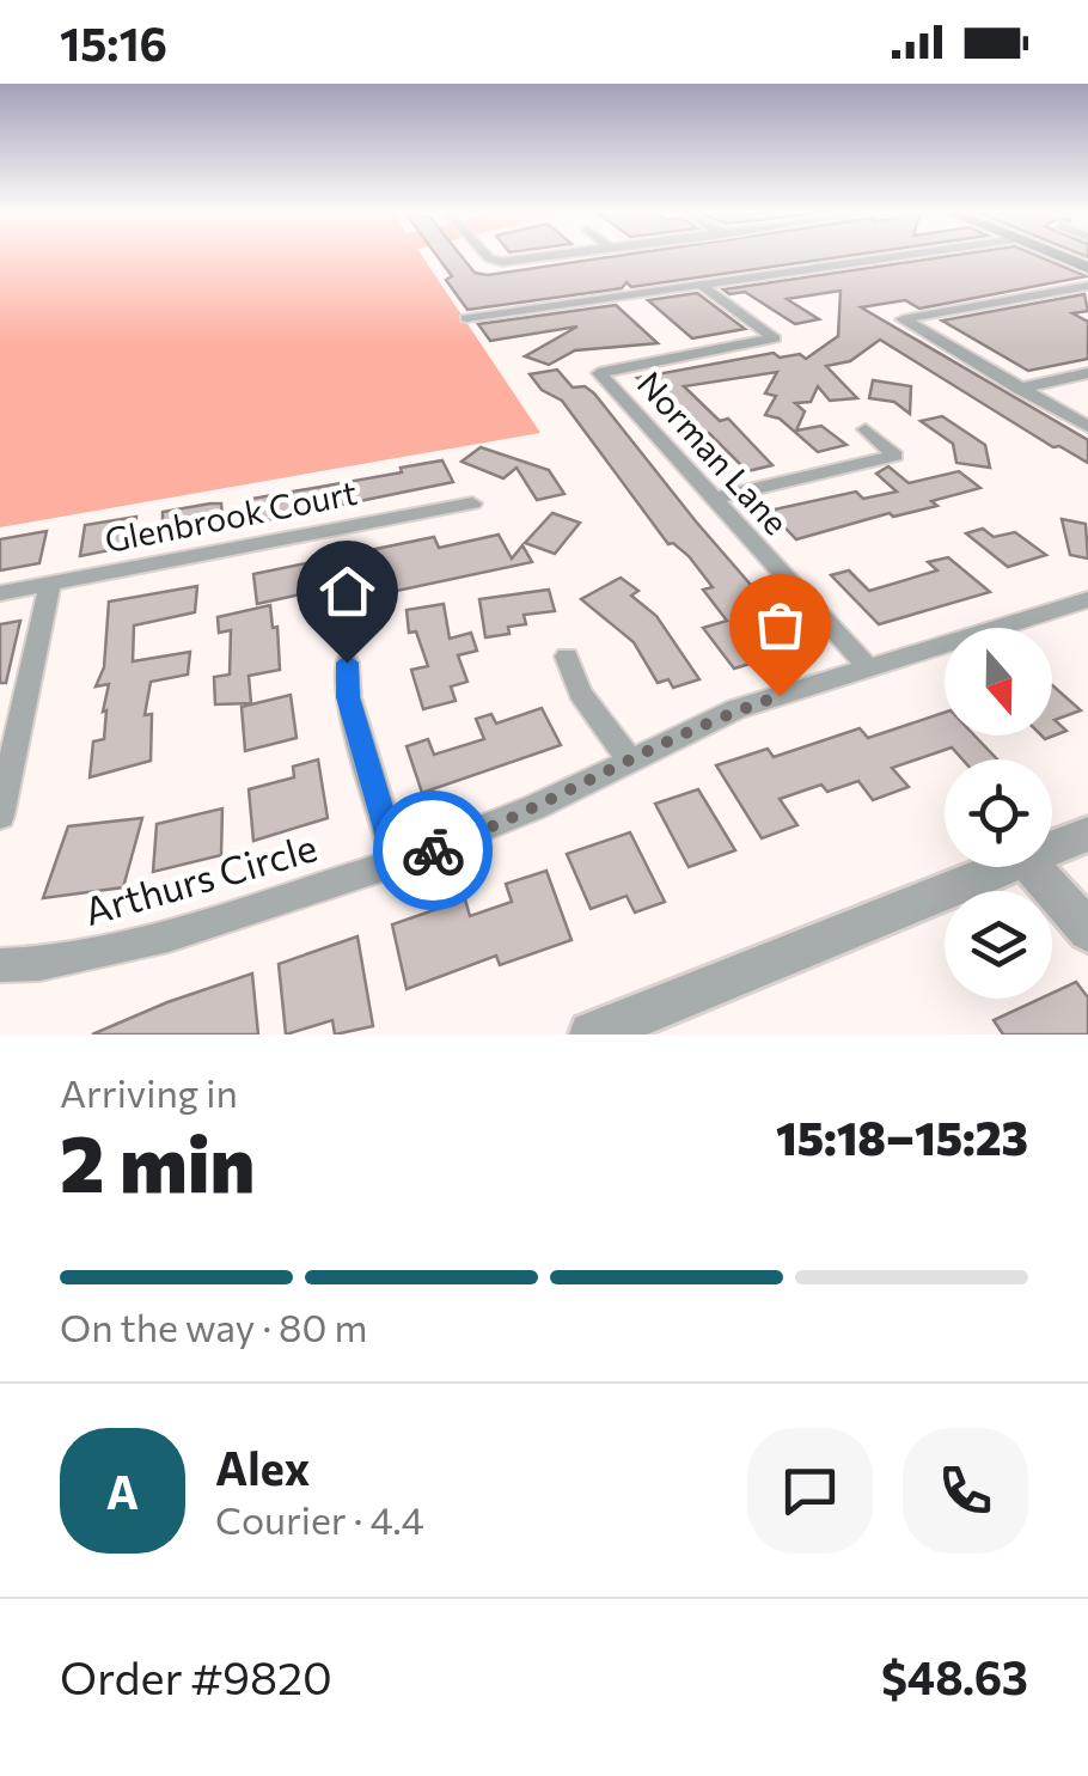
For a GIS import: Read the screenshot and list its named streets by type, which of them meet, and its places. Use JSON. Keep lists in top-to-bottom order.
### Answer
{
  "streets": {
    "street": ["Norman Lane", "Glenbrook Court", "Arthurs Circle"]
  },
  "crossings": [
    ["Norman Lane", "Arthurs Circle"]
  ],
  "north": "bottom",
  "page": {
    "status": "15:16",
    "heading": ["2 min", "Arriving in", "15:18–15:23"],
    "panel": [
      "Alex",
      "Courier · 4.4",
      "Order #9820",
      "$48.63"
    ],
    "bar": "On the way · 80 m",
    "round": "A"
  }
}
